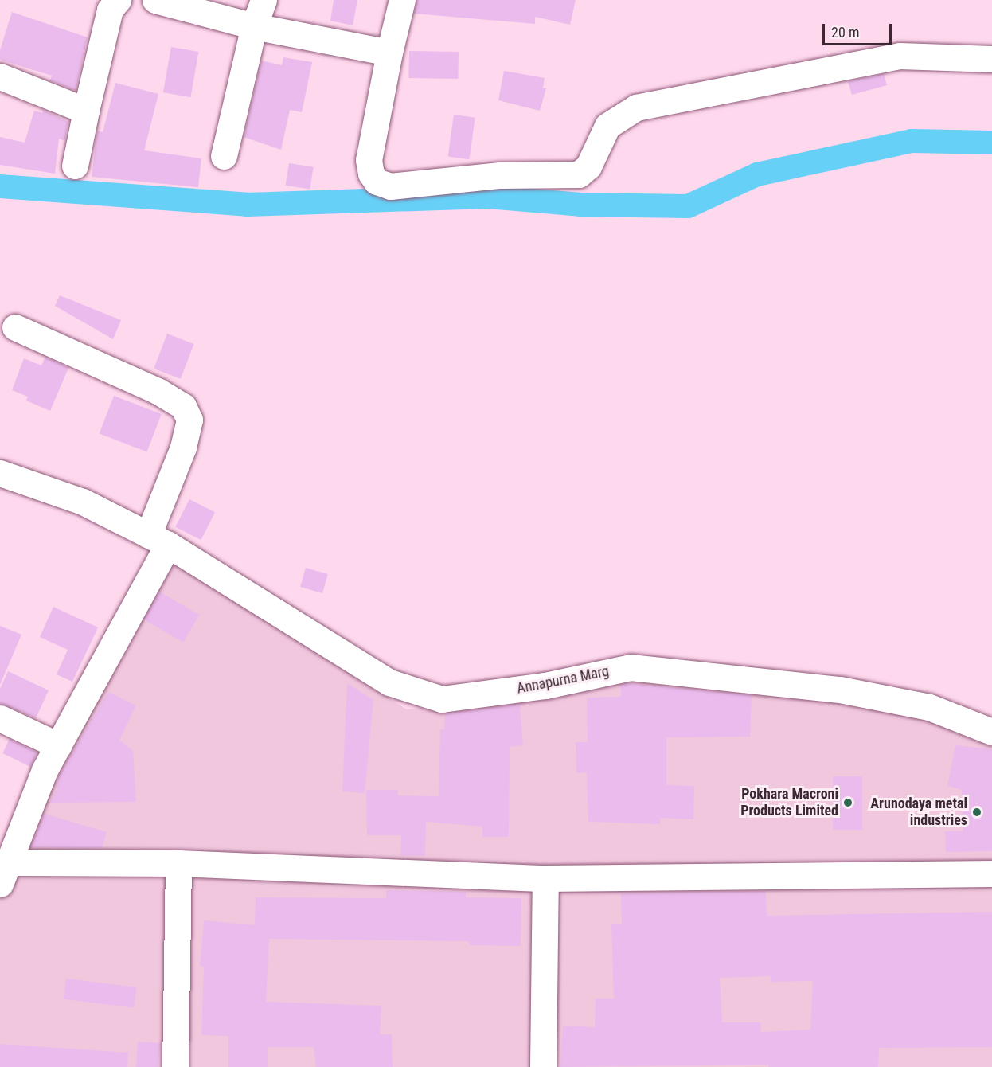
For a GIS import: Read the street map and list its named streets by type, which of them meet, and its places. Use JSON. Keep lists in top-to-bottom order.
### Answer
{
  "streets": {
    "street": ["Annapurna Marg"]
  },
  "places": ["Pokhara Macroni Products Limited", "Arunodaya metal industries"],
  "scale_bar": "20 m"
}
